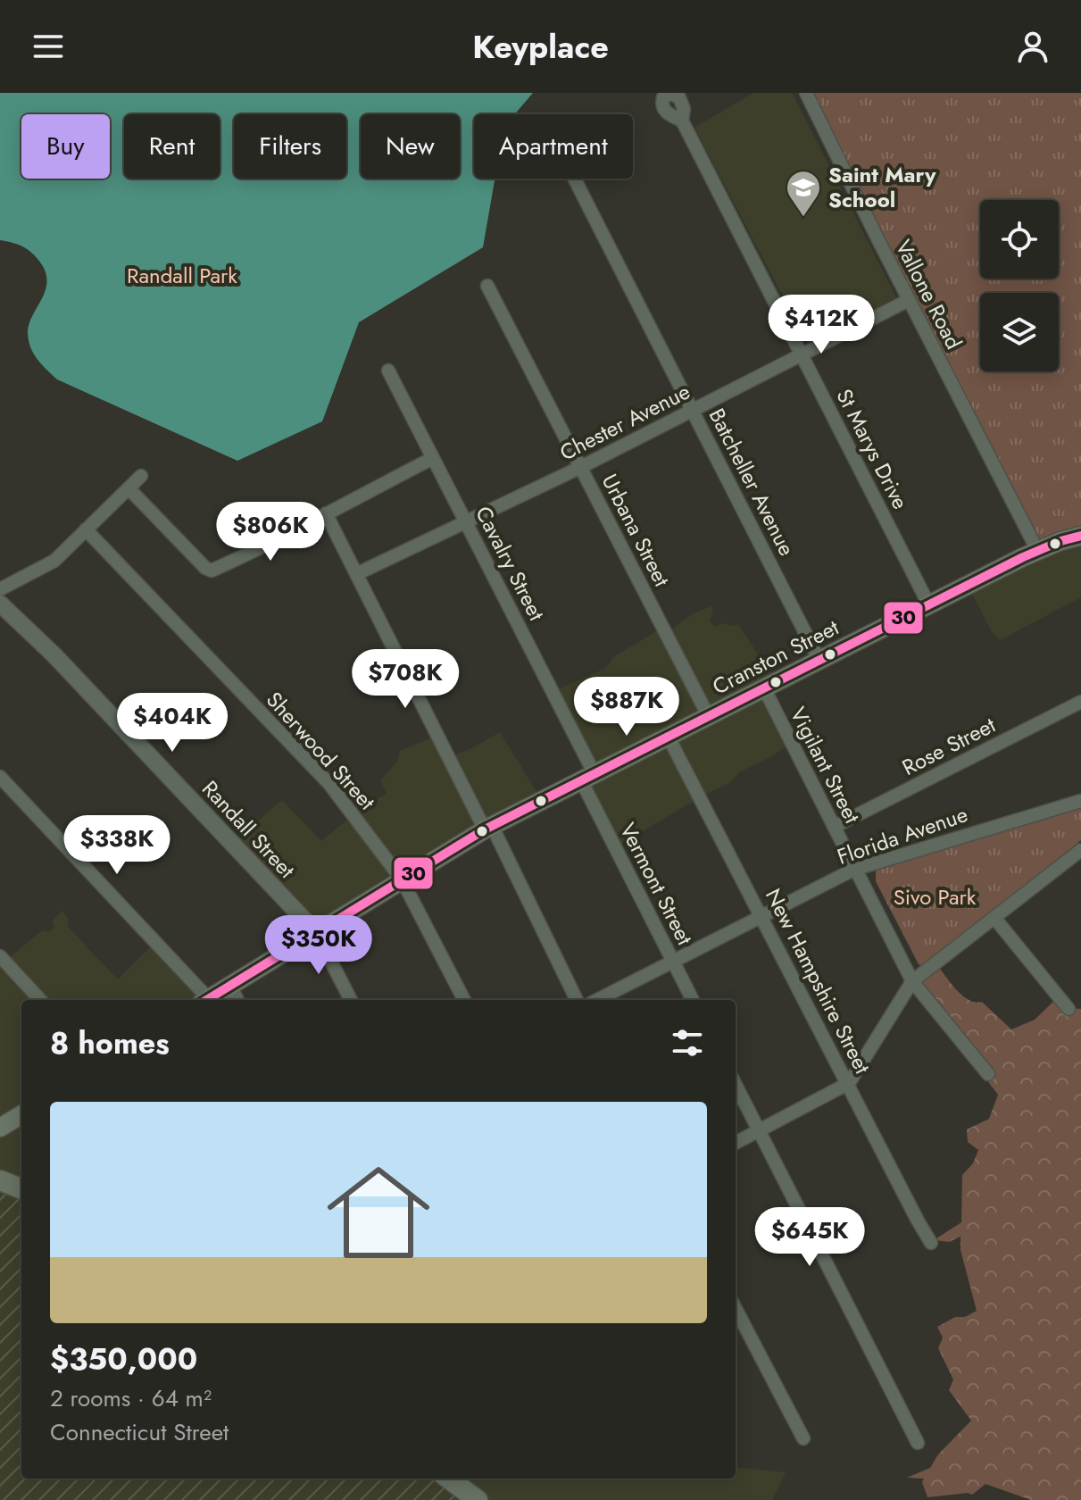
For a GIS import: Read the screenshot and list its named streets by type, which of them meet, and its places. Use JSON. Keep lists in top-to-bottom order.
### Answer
{
  "streets": {
    "main road": ["Cranston Street"],
    "street": [
      "Vallone Road",
      "Chester Avenue",
      "St Marys Drive",
      "Batcheller Avenue",
      "Urbana Street",
      "Cavalry Street",
      "Rose Street",
      "Sherwood Street",
      "Vigilant Street",
      "Randall Street",
      "Florida Avenue",
      "Vermont Street",
      "New Hampshire Street"
    ]
  },
  "crossings": [
    ["Vallone Road", "Chester Avenue"],
    ["Vallone Road", "Cranston Street"],
    ["Chester Avenue", "St Marys Drive"],
    ["Chester Avenue", "Batcheller Avenue"],
    ["Chester Avenue", "Urbana Street"],
    ["Chester Avenue", "Cavalry Street"],
    ["St Marys Drive", "Cranston Street"],
    ["Batcheller Avenue", "Cranston Street"],
    ["Urbana Street", "Cranston Street"],
    ["Cavalry Street", "Cranston Street"],
    ["Cavalry Street", "Vermont Street"],
    ["Cranston Street", "Sherwood Street"],
    ["Cranston Street", "Vigilant Street"],
    ["Cranston Street", "Randall Street"],
    ["Cranston Street", "Vermont Street"],
    ["Cranston Street", "New Hampshire Street"],
    ["Rose Street", "Vigilant Street"],
    ["Vigilant Street", "Florida Avenue"],
    ["Florida Avenue", "Vermont Street"],
    ["Florida Avenue", "New Hampshire Street"]
  ],
  "parks": ["Randall Park", "Sivo Park"],
  "places": {
    "school or university": ["Saint Mary School"]
  },
  "lines": ["transit line 30"],
  "page": {
    "header": "Keyplace",
    "chip": [
      "Buy",
      "Rent",
      "Filters",
      "New",
      "Apartment"
    ],
    "price": [
      "$412K",
      "$806K",
      "$708K",
      "$887K",
      "$404K",
      "$338K",
      "$350K",
      "$645K"
    ],
    "heading": "8 homes",
    "list": [
      {
        "name": "$350,000",
        "note": "2 rooms · 64 m² · Connecticut Street"
      }
    ]
  }
}
